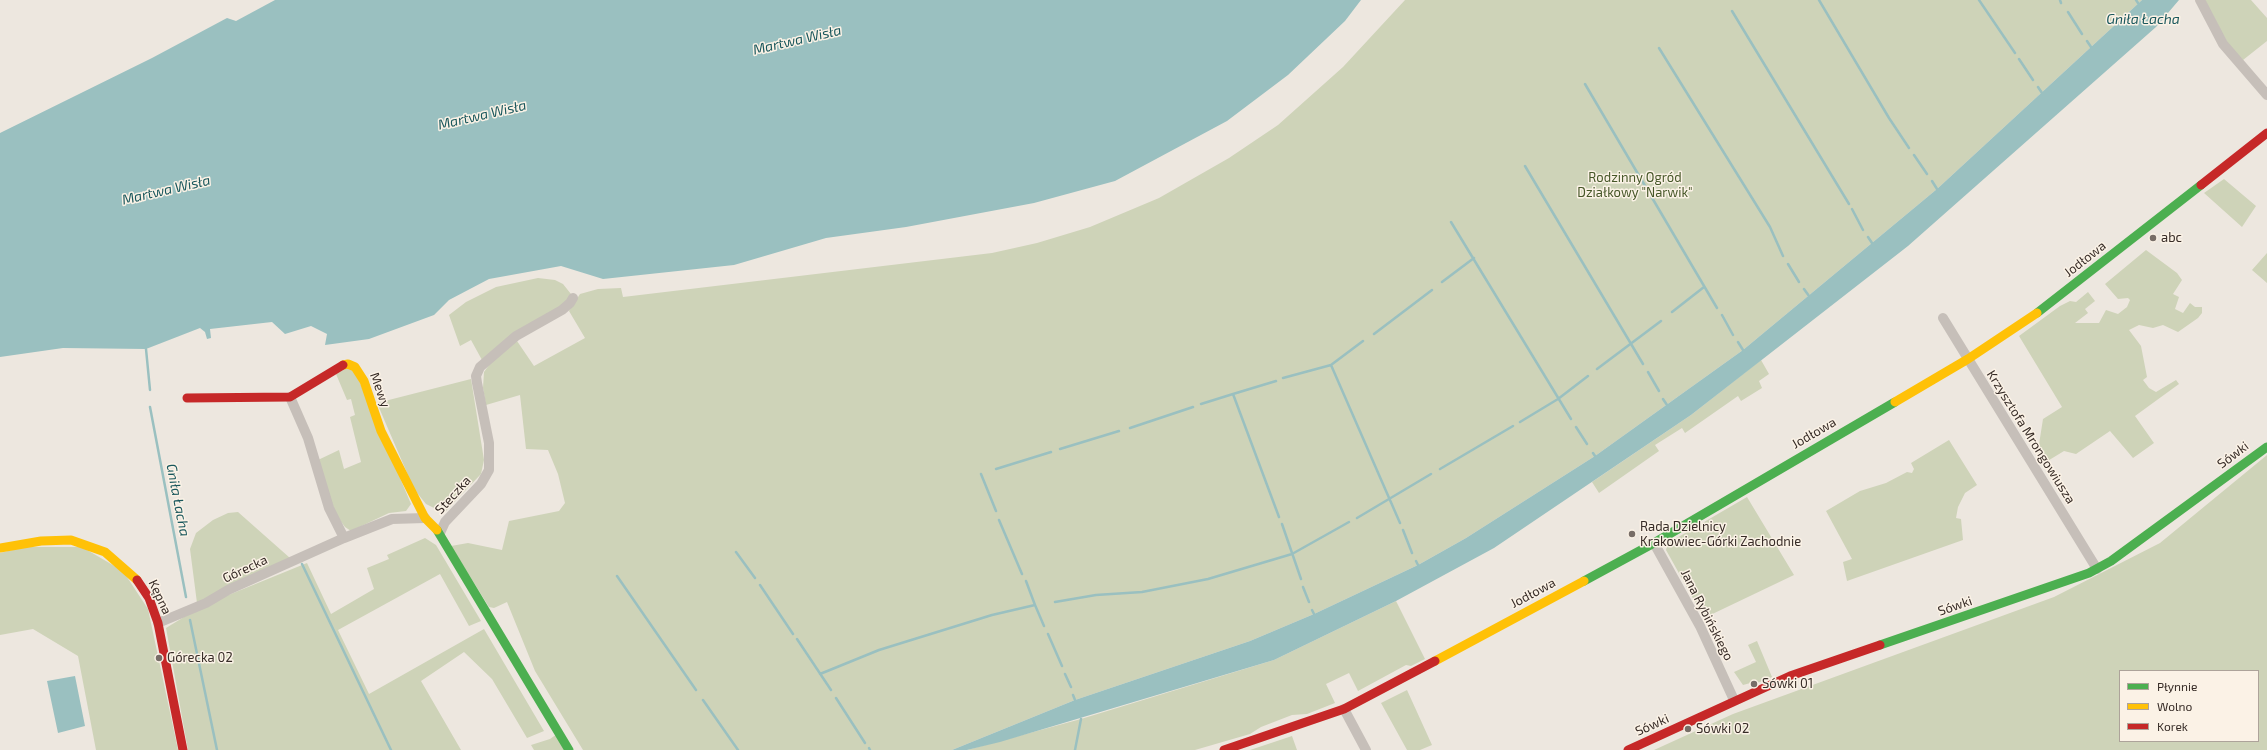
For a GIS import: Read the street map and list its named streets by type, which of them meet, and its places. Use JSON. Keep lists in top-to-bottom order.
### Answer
{
  "streets": {
    "street": [
      "Jodłowa",
      "Mewy",
      "Krzysztofa Mrongowiusza",
      "Sówki",
      "Steczka",
      "Górecka",
      "Kępna",
      "Jana Rybińskiego"
    ]
  },
  "crossings": [
    ["Jodłowa", "Krzysztofa Mrongowiusza"],
    ["Jodłowa", "Jana Rybińskiego"],
    ["Mewy", "Górecka"],
    ["Krzysztofa Mrongowiusza", "Sówki"],
    ["Sówki", "Jana Rybińskiego"],
    ["Górecka", "Kępna"]
  ],
  "water": ["Gniła Łacha", "Martwa Wisła"],
  "parks": ["Rodzinny Ogród Działkowy \"Narwik\""],
  "places": [
    "abc",
    "Rada Dzielnicy Krakowiec-Górki Zachodnie",
    "Górecka 02",
    "Sówki 01",
    "Sówki 02"
  ],
  "legend": ["Płynnie", "Wolno", "Korek"]
}
